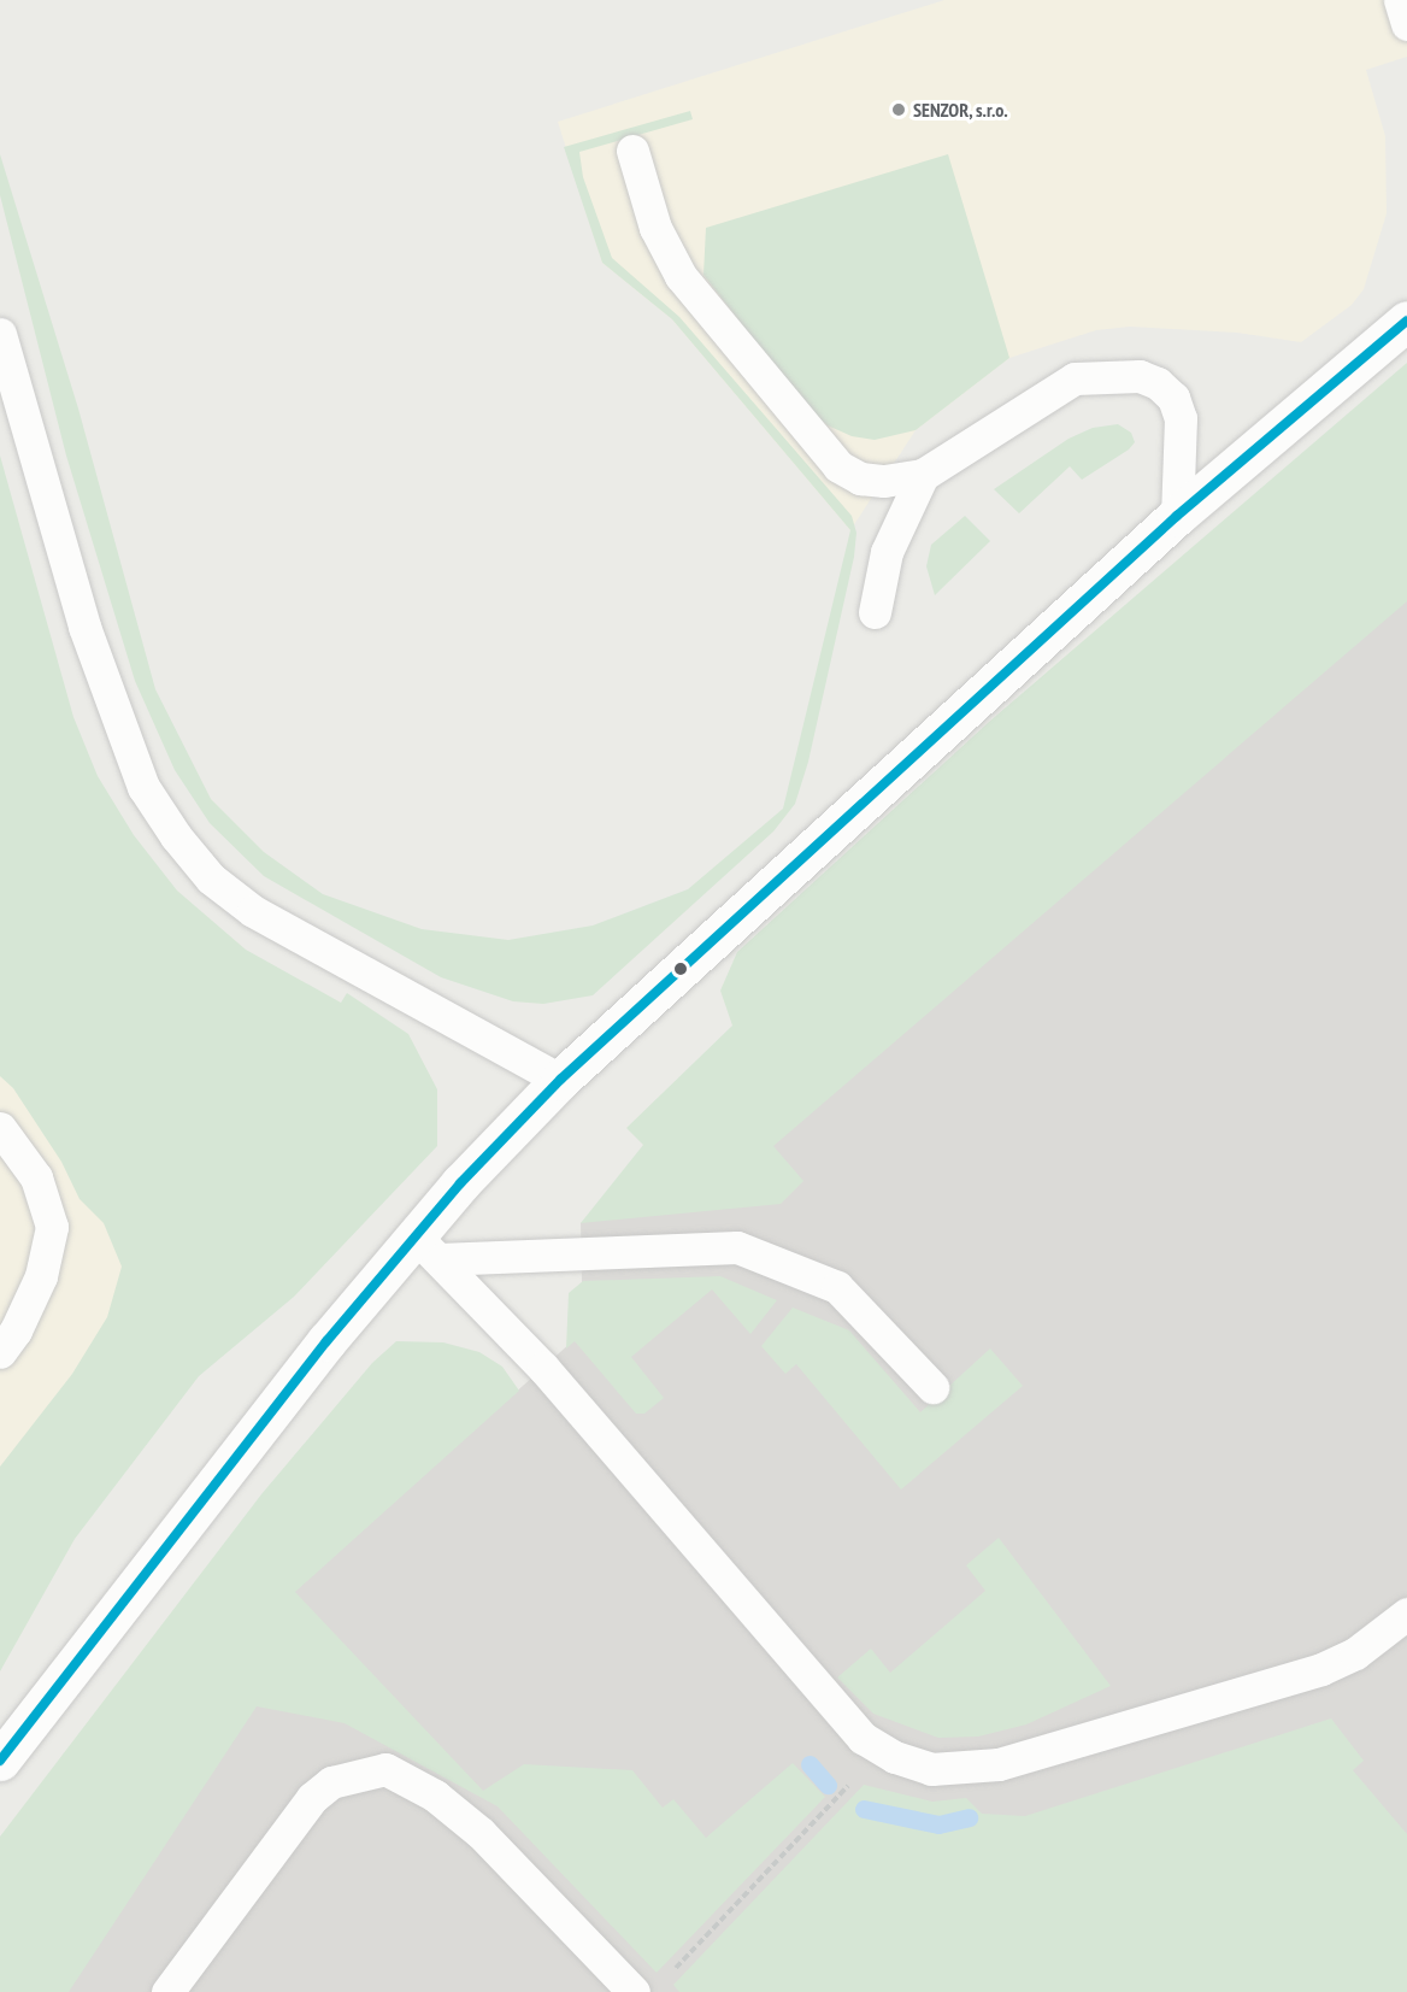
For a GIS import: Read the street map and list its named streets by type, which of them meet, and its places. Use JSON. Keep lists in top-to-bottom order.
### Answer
{
  "places": ["SENZOR, s.r.o."]
}
